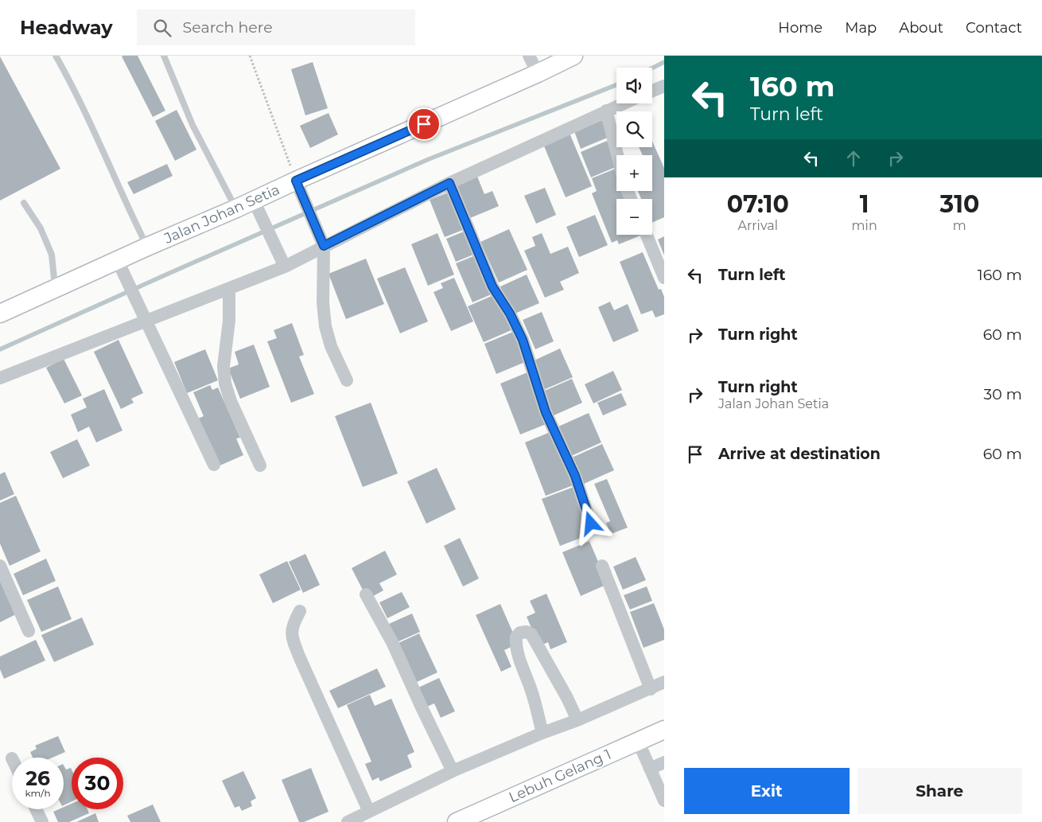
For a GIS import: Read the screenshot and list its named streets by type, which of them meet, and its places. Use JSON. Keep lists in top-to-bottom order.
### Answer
{
  "streets": {
    "main road": ["Jalan Johan Setia", "Lebuh Gelang 1"]
  },
  "page": {
    "header": "Headway",
    "search": "Search here",
    "nav": [
      "Home",
      "Map",
      "About",
      "Contact"
    ],
    "turn": ["160 m", "Turn left"],
    "map_buttons": ["+", "−"],
    "eta": [
      "07:10",
      "Arrival",
      "1",
      "min",
      "310",
      "m"
    ],
    "list": [
      {
        "name": "Turn left",
        "value": "160 m"
      },
      {
        "name": "Turn right",
        "value": "60 m"
      },
      {
        "name": "Turn right",
        "note": "Jalan Johan Setia",
        "value": "30 m"
      },
      {
        "name": "Arrive at destination",
        "value": "60 m"
      }
    ],
    "speed": "26 km/h",
    "limit": "30",
    "buttons": ["Exit", "Share"]
  }
}
